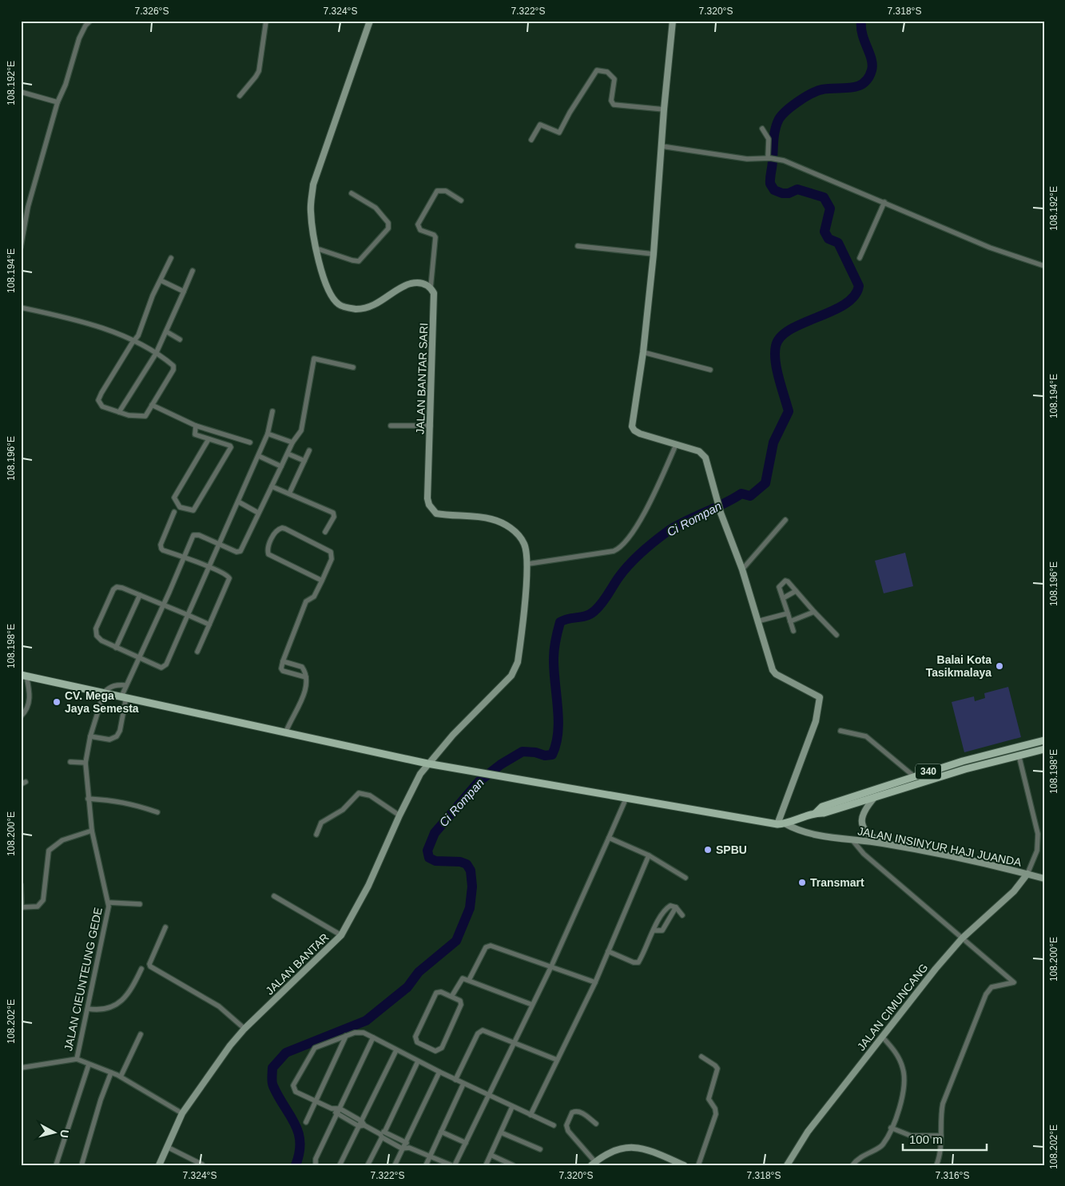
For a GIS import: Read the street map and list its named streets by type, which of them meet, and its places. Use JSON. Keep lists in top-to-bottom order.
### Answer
{
  "streets": {
    "main road": ["340"],
    "street": [
      "JALAN BANTAR SARI",
      "JALAN INSINYUR HAJI JUANDA",
      "JALAN BANTAR",
      "JALAN CIEUNTEUNG GEDE",
      "JALAN CIMUNCANG"
    ]
  },
  "crossings": [
    ["JALAN BANTAR SARI", "JALAN BANTAR"],
    ["JALAN INSINYUR HAJI JUANDA", "JALAN CIMUNCANG"],
    ["JALAN BANTAR", "JALAN CIEUNTEUNG GEDE"]
  ],
  "water": ["Ci Rompan"],
  "places": [
    "Balai Kota Tasikmalaya",
    "CV. Mega Jaya Semesta",
    "SPBU",
    "Transmart"
  ],
  "scale_bar": "100 m",
  "north": "right",
  "coordinates": [
    "7.326°S",
    "7.324°S",
    "7.322°S",
    "7.320°S",
    "7.318°S",
    "108.192°E",
    "108.194°E",
    "108.196°E",
    "108.198°E",
    "108.200°E",
    "108.202°E",
    "7.316°S"
  ]
}
